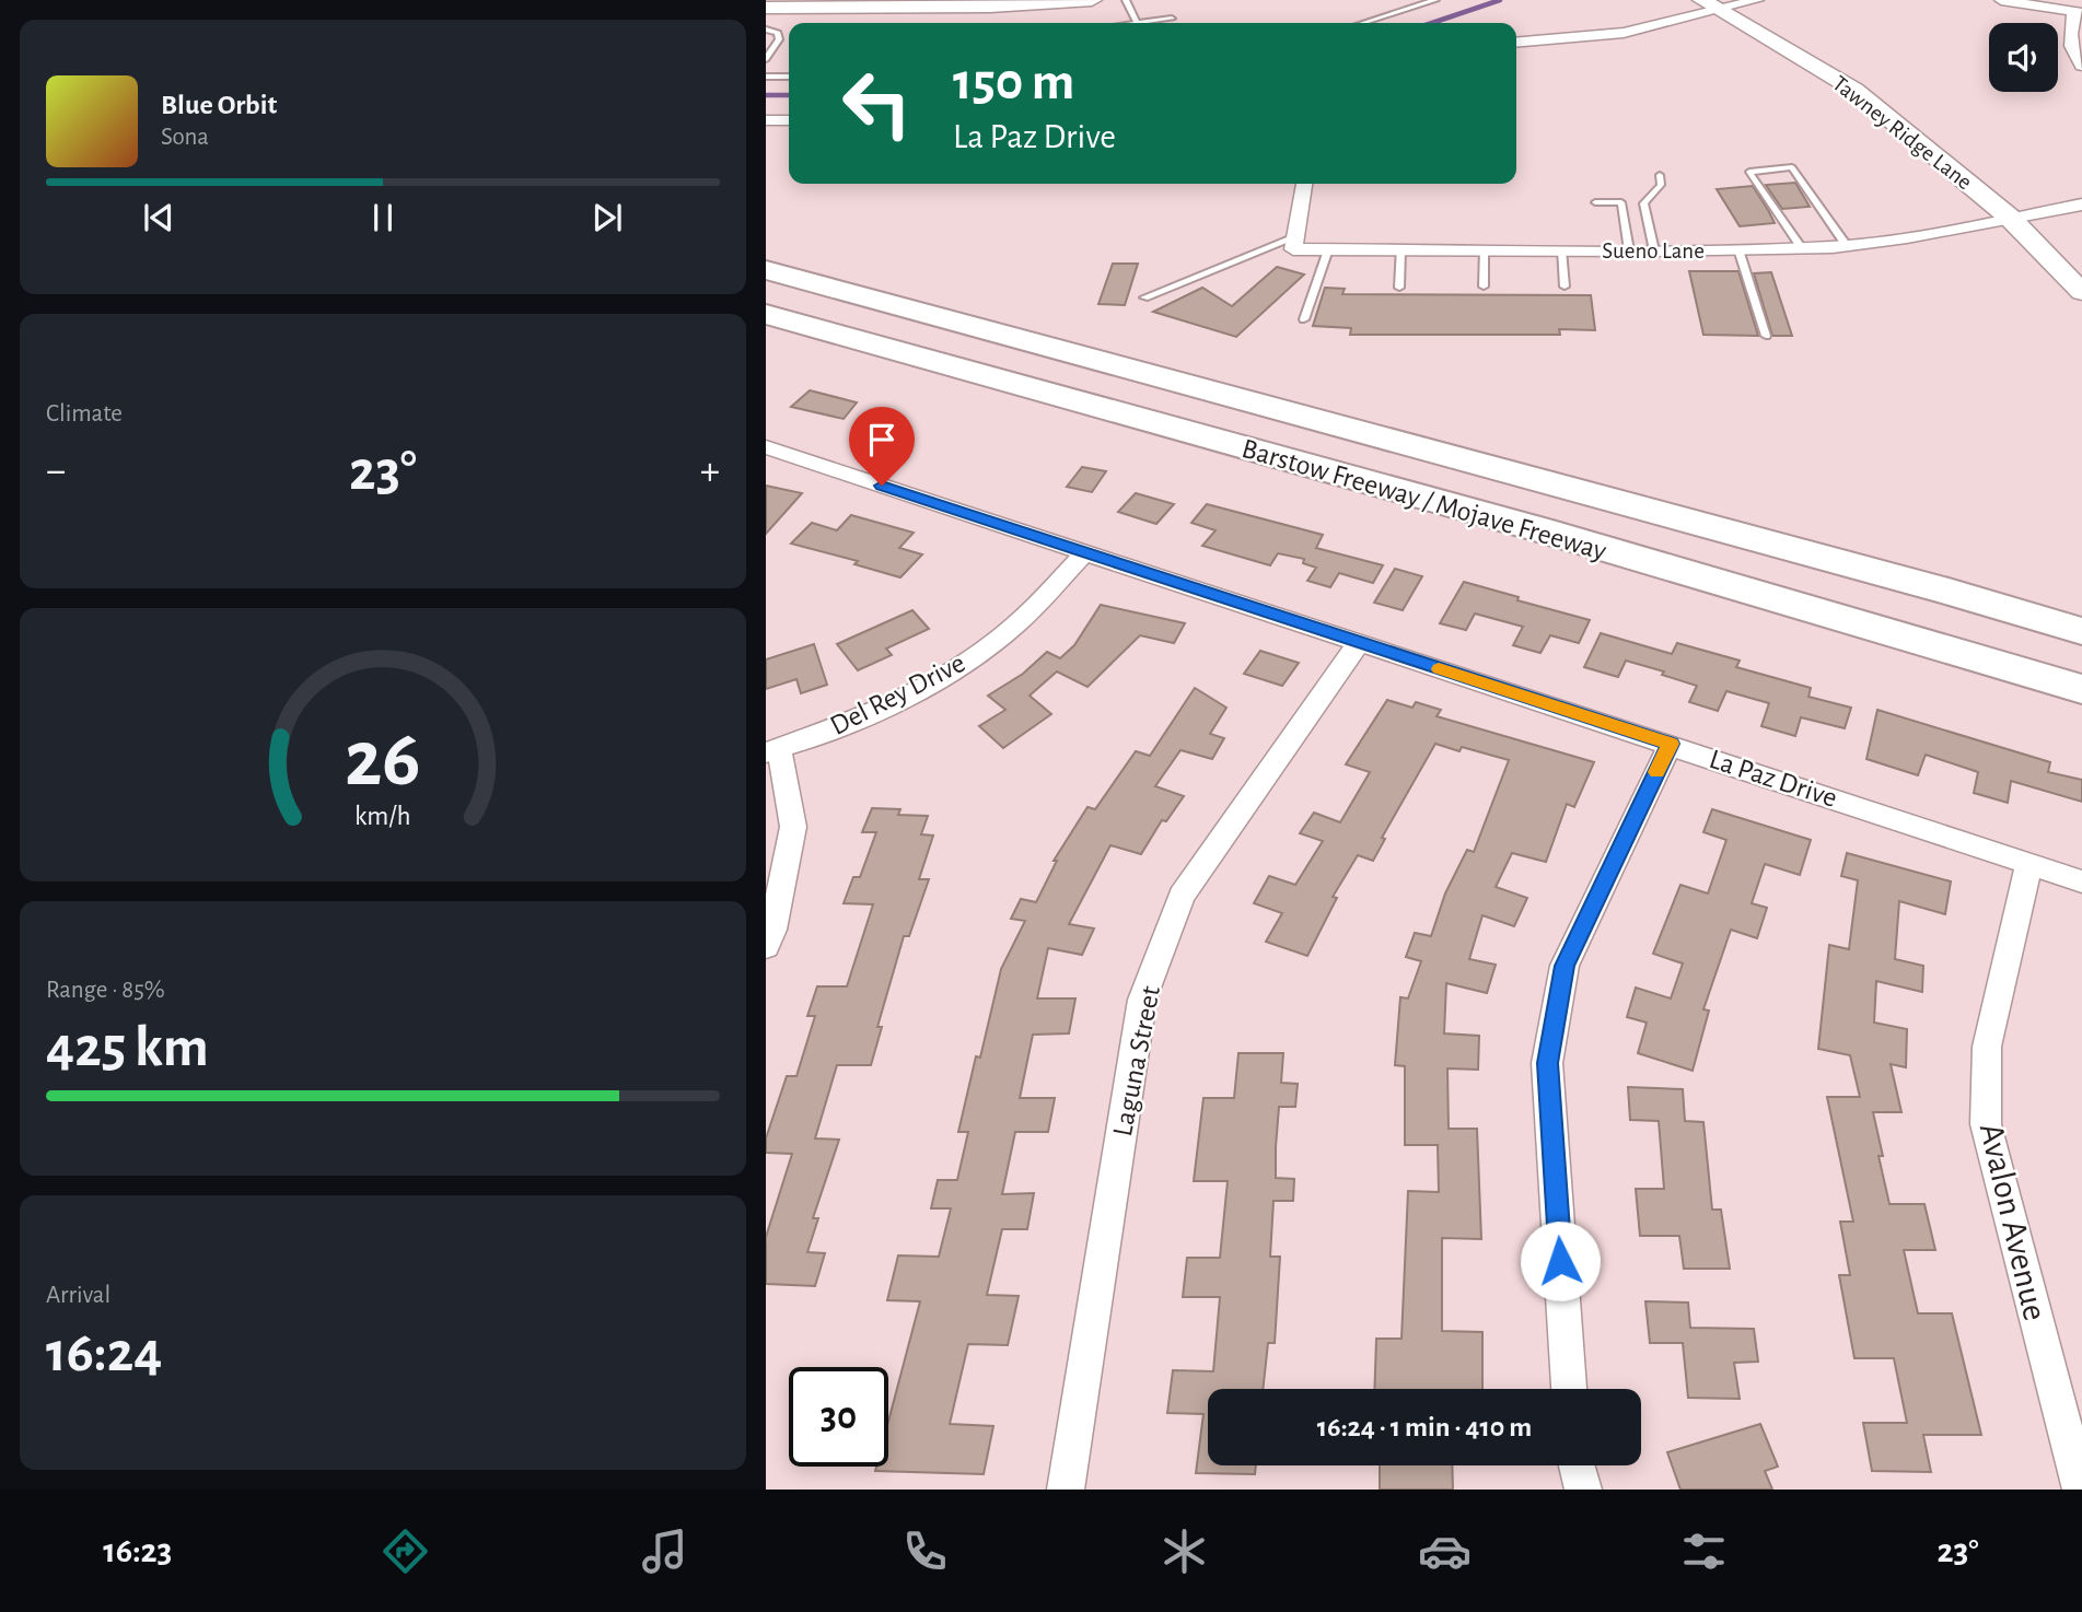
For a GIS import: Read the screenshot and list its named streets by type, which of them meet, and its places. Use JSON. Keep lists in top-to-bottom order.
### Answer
{
  "streets": {
    "highway": ["Barstow Freeway / Mojave Freeway"],
    "street": [
      "Tawney Ridge Lane",
      "Sueno Lane",
      "Del Rey Drive",
      "La Paz Drive",
      "Laguna Street",
      "Avalon Avenue"
    ]
  },
  "crossings": [
    ["Tawney Ridge Lane", "Sueno Lane"],
    ["Del Rey Drive", "La Paz Drive"],
    ["La Paz Drive", "Laguna Street"],
    ["La Paz Drive", "Avalon Avenue"]
  ],
  "page": {
    "turn": ["150 m", "La Paz Drive"],
    "song": ["Blue Orbit", "Sona"],
    "tile": [
      "Climate",
      ["Range · 85%", "425 km"],
      ["Arrival", "16:24"]
    ],
    "heat": ["−", "23°", "+"],
    "limit": "30",
    "trip": "16:24 · 1 min · 410 m",
    "tabs": ["16:23", "23°"],
    "gauge": ["26", "km/h"]
  }
}
